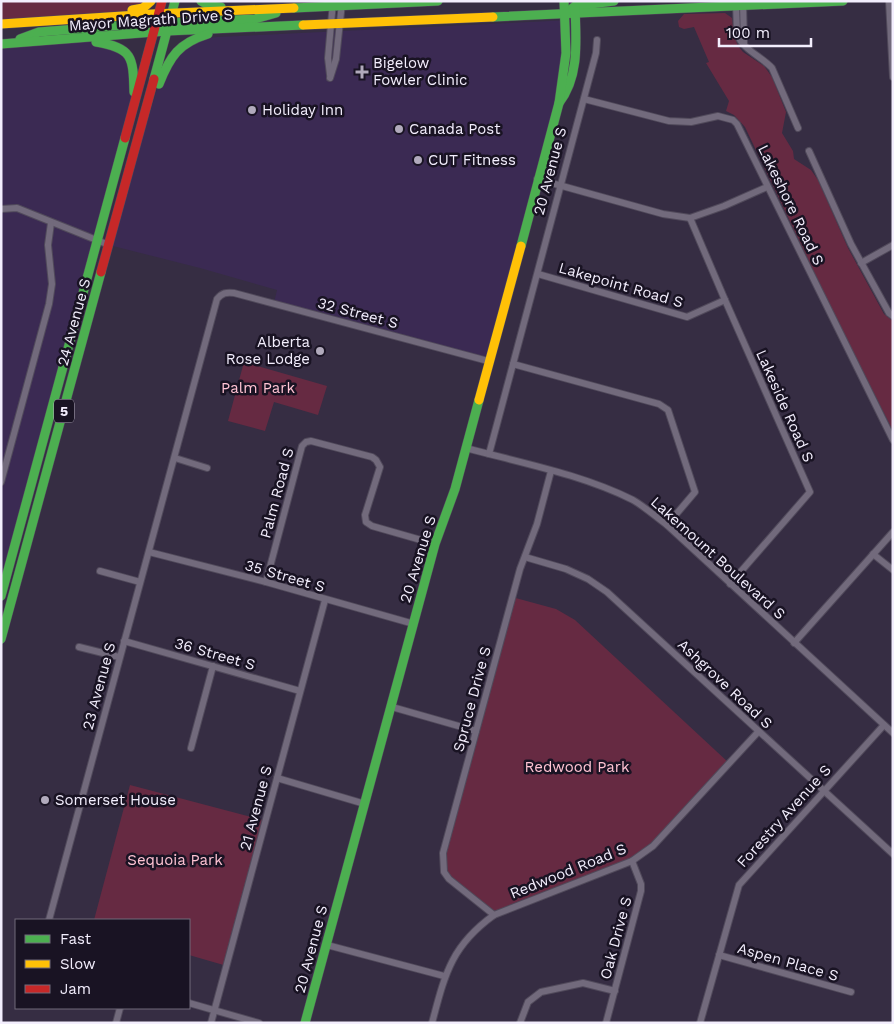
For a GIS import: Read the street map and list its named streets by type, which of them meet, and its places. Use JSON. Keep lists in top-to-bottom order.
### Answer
{
  "streets": {
    "main road": [
      "Mayor Magrath Drive S",
      "20 Avenue S",
      "24 Avenue S",
      "5"
    ],
    "street": [
      "Lakeshore Road S",
      "Lakepoint Road S",
      "32 Street S",
      "Lakeside Road S",
      "Palm Road S",
      "Lakemount Boulevard S",
      "35 Street S",
      "36 Street S",
      "Ashgrove Road S",
      "23 Avenue S",
      "Spruce Drive S",
      "21 Avenue S",
      "Forestry Avenue S",
      "Redwood Road S",
      "Oak Drive S",
      "Aspen Place S"
    ]
  },
  "crossings": [
    ["Mayor Magrath Drive S", "20 Avenue S"],
    ["Mayor Magrath Drive S", "24 Avenue S"],
    ["20 Avenue S", "Lakeshore Road S"],
    ["20 Avenue S", "Lakepoint Road S"],
    ["20 Avenue S", "32 Street S"],
    ["20 Avenue S", "Palm Road S"],
    ["20 Avenue S", "Lakemount Boulevard S"],
    ["20 Avenue S", "35 Street S"],
    ["Lakepoint Road S", "Lakeside Road S"],
    ["32 Street S", "23 Avenue S"],
    ["Lakeside Road S", "Lakemount Boulevard S"],
    ["Palm Road S", "35 Street S"],
    ["Lakemount Boulevard S", "Spruce Drive S"],
    ["Lakemount Boulevard S", "Forestry Avenue S"],
    ["35 Street S", "23 Avenue S"],
    ["35 Street S", "21 Avenue S"],
    ["36 Street S", "23 Avenue S"],
    ["36 Street S", "21 Avenue S"],
    ["Ashgrove Road S", "Spruce Drive S"],
    ["Ashgrove Road S", "Forestry Avenue S"],
    ["Ashgrove Road S", "Redwood Road S"],
    ["Spruce Drive S", "Redwood Road S"],
    ["Forestry Avenue S", "Aspen Place S"],
    ["Redwood Road S", "Oak Drive S"]
  ],
  "parks": ["Palm Park", "Redwood Park", "Sequoia Park"],
  "places": {
    "health": ["Bigelow Fowler Clinic"],
    "other": [
      "Holiday Inn",
      "Canada Post",
      "CUT Fitness",
      "Alberta Rose Lodge",
      "Somerset House"
    ]
  },
  "legend": ["Fast", "Slow", "Jam"],
  "scale_bar": "100 m"
}
